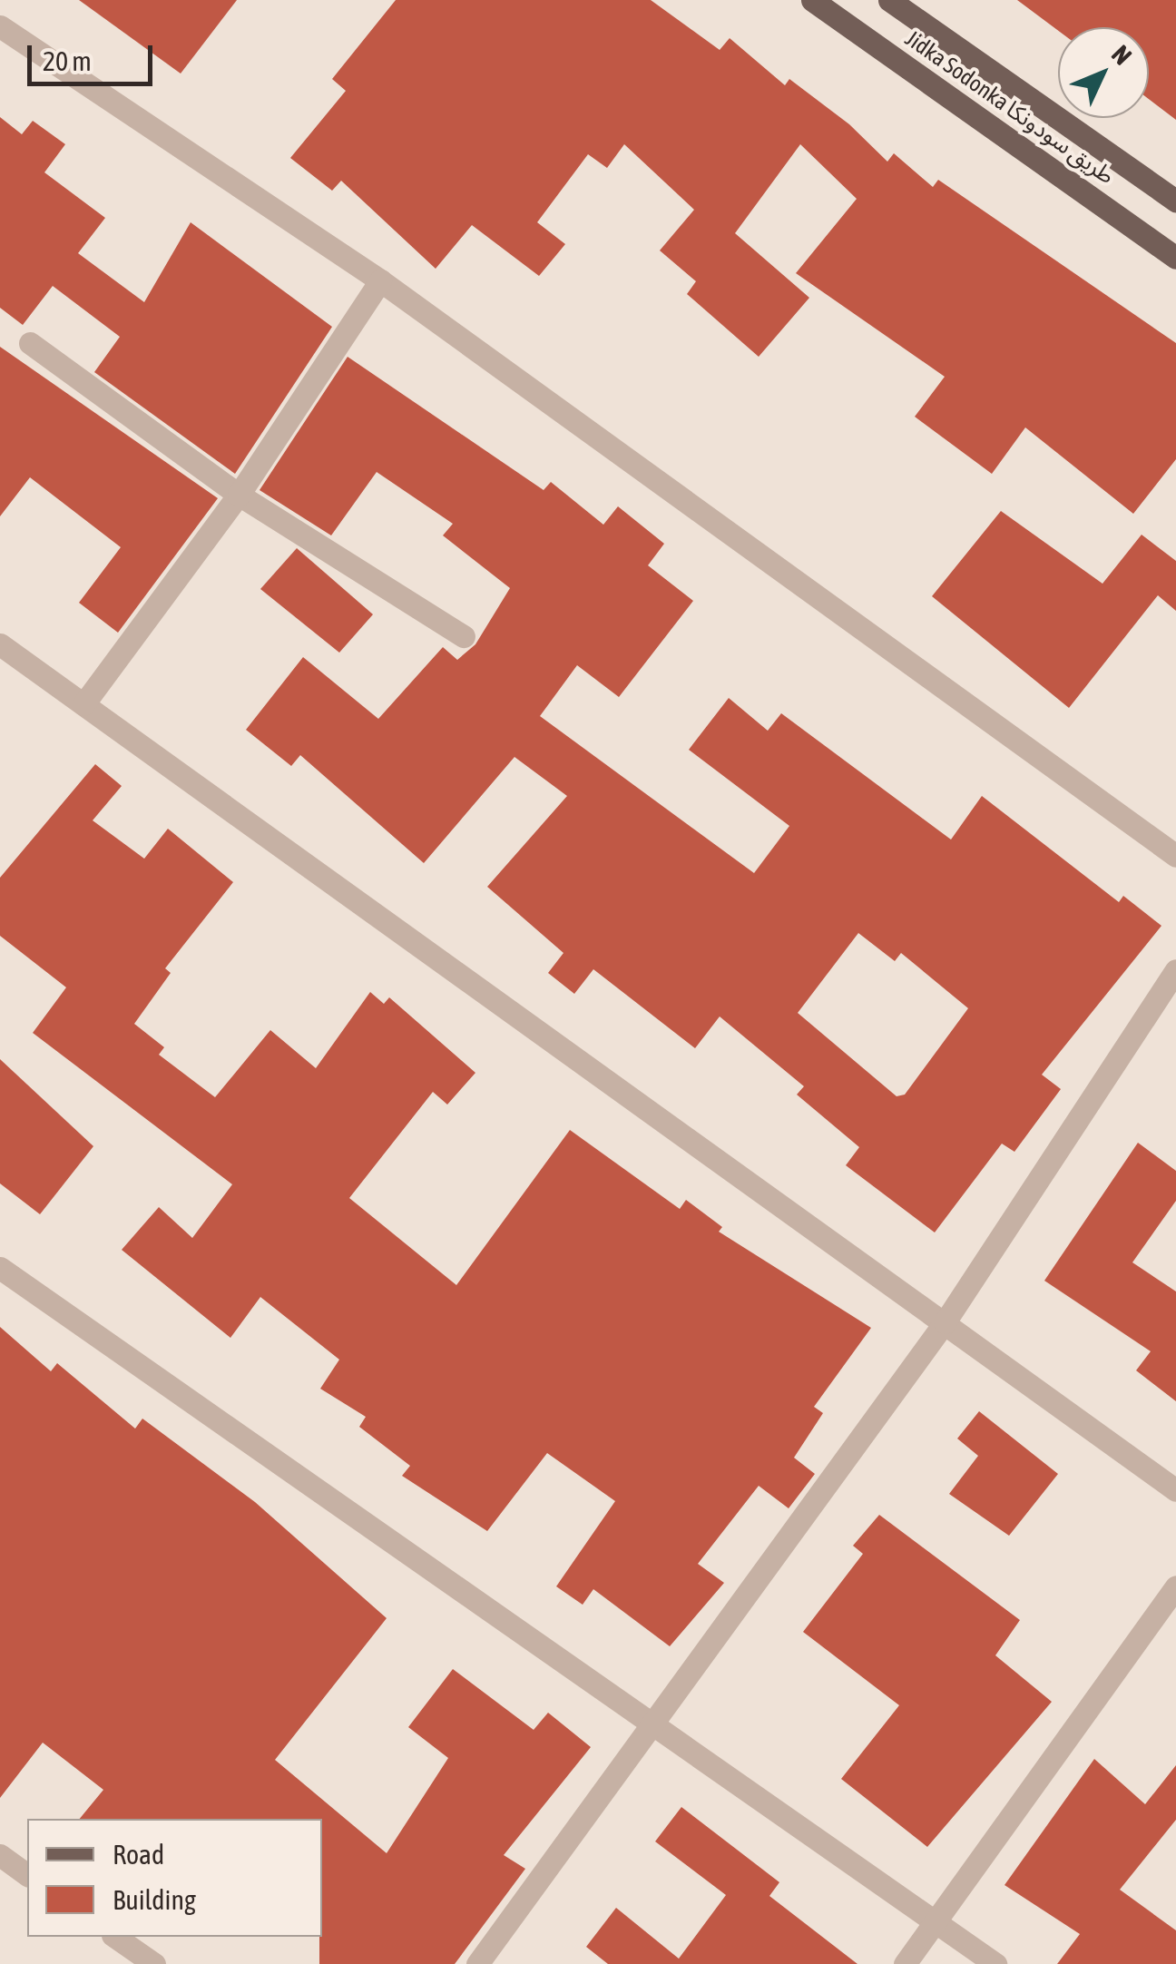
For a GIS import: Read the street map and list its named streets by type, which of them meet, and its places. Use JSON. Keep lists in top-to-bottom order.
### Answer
{
  "streets": {
    "main road": ["Jidka Sodonka طريق سودونكا"]
  },
  "legend": ["Road", "Building"],
  "scale_bar": "20 m",
  "north": "top right"
}
